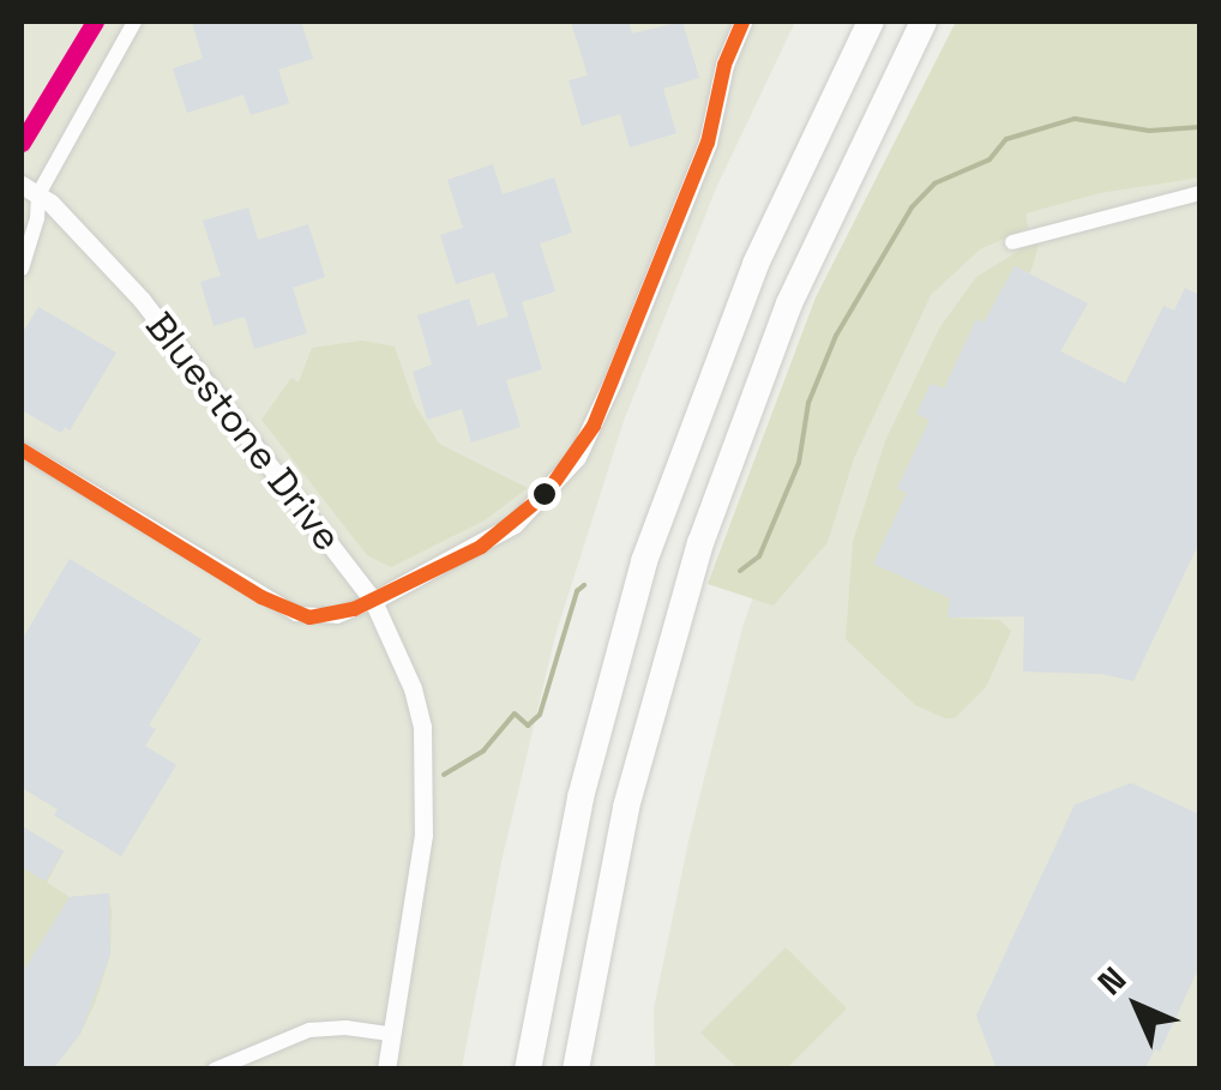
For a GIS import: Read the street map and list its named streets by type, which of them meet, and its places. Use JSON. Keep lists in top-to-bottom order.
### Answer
{
  "streets": {
    "street": ["Bluestone Drive"]
  },
  "north": "top left"
}
